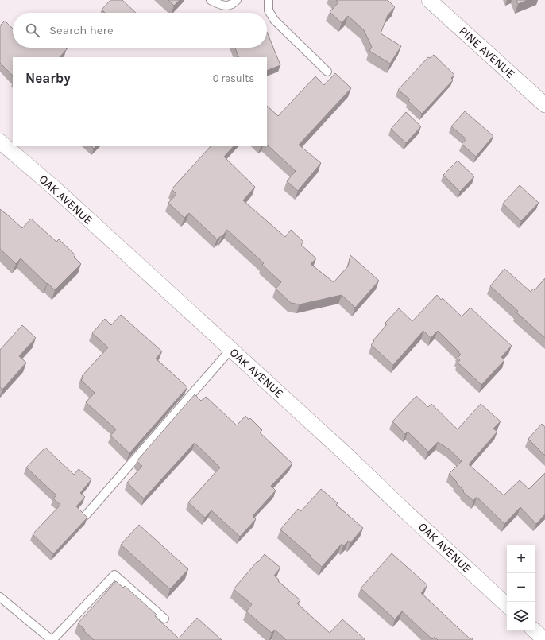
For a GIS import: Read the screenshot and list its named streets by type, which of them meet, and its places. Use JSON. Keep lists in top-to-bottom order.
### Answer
{
  "streets": {
    "street": ["PINE AVENUE", "OAK AVENUE"]
  },
  "page": {
    "search": "Search here",
    "heading": ["Nearby", "0 results"],
    "map_buttons": ["+", "−"]
  }
}
